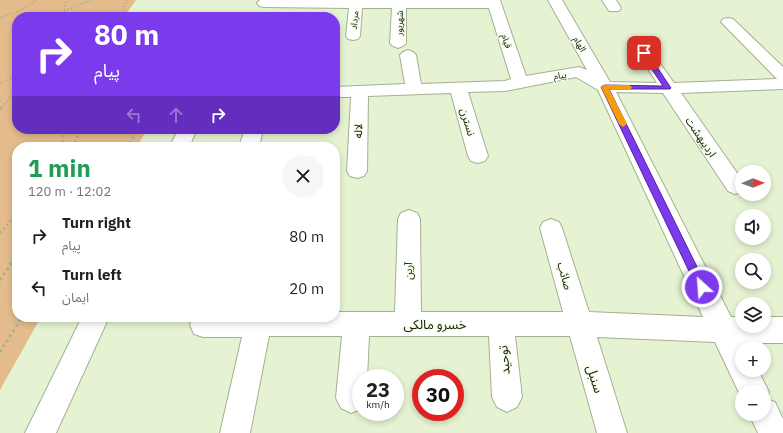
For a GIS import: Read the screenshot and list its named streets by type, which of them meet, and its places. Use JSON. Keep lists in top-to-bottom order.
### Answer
{
  "streets": {
    "street": [
      "مرداد",
      "شهریور",
      "قیام",
      "الهام",
      "پیام",
      "نسترن",
      "لاله",
      "اردیبهشت",
      "آرین",
      "صائب",
      "خسرو مالکی",
      "توحید",
      "سنبل"
    ]
  },
  "crossings": [
    ["شهریور", "پیام"],
    ["قیام", "پیام"],
    ["الهام", "پیام"],
    ["الهام", "خسرو مالکی"],
    ["پیام", "نسترن"],
    ["پیام", "لاله"],
    ["پیام", "اردیبهشت"],
    ["آرین", "خسرو مالکی"],
    ["صائب", "خسرو مالکی"],
    ["صائب", "سنبل"],
    ["خسرو مالکی", "توحید"],
    ["خسرو مالکی", "سنبل"]
  ],
  "north": "right",
  "page": {
    "turn": ["80 m", "پیام"],
    "heading": ["1 min", "120 m · 12:02"],
    "map_buttons": ["+", "−"],
    "list": [
      {
        "name": "Turn right",
        "note": "پیام",
        "value": "80 m"
      },
      {
        "name": "Turn left",
        "note": "ایمان",
        "value": "20 m"
      }
    ],
    "speed": "23 km/h",
    "limit": "30"
  }
}
